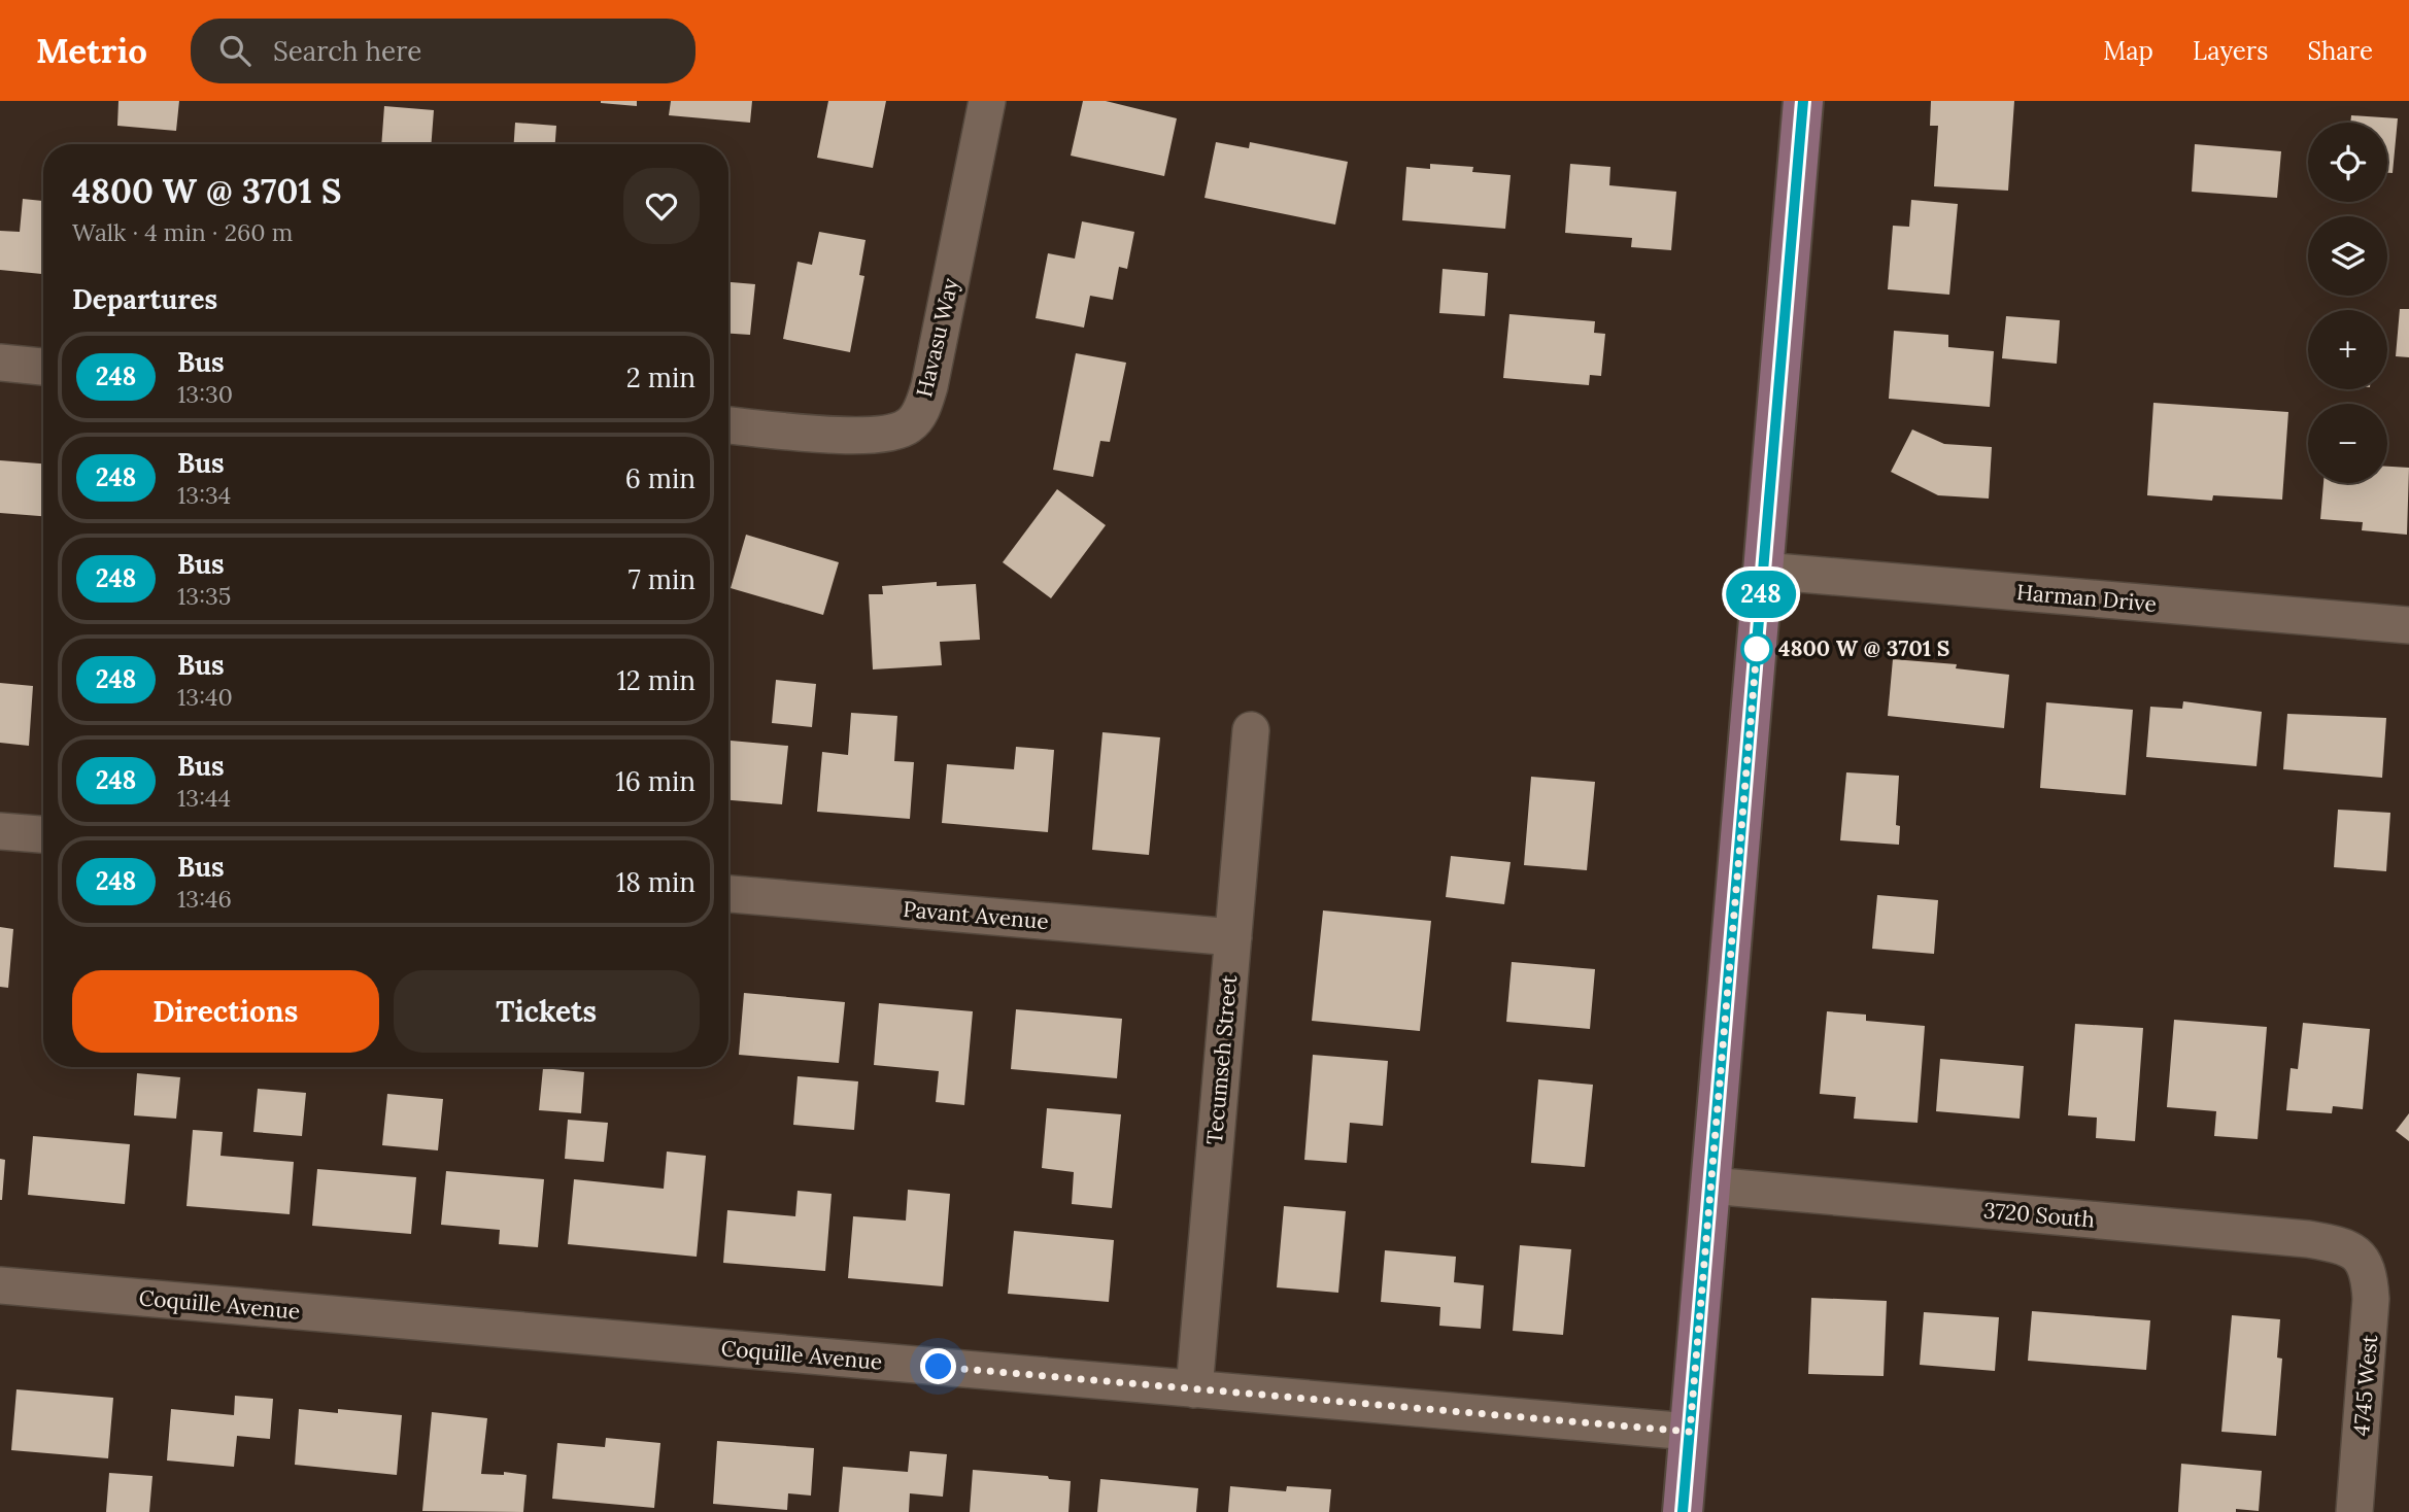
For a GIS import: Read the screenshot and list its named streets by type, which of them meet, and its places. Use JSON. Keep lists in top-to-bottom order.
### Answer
{
  "streets": {
    "street": [
      "Havasu Way",
      "Harman Drive",
      "Pavant Avenue",
      "Tecumseh Street",
      "3720 South",
      "Coquille Avenue",
      "4745 West"
    ]
  },
  "crossings": [
    ["Pavant Avenue", "Tecumseh Street"],
    ["Tecumseh Street", "Coquille Avenue"],
    ["3720 South", "4745 West"]
  ],
  "places": ["4800 W @ 3701 S"],
  "lines": ["bus line 248"],
  "page": {
    "header": "Metrio",
    "search": "Search here",
    "nav": ["Map", "Layers", "Share"],
    "on_map": "248",
    "map_buttons": ["+", "−"],
    "heading": [
      ["4800 W @ 3701 S", "Walk · 4 min · 260 m"],
      "Departures"
    ],
    "list": [
      {
        "mark": "248",
        "name": "Bus",
        "note": "13:30",
        "value": "2 min"
      },
      {
        "mark": "248",
        "name": "Bus",
        "note": "13:34",
        "value": "6 min"
      },
      {
        "mark": "248",
        "name": "Bus",
        "note": "13:35",
        "value": "7 min"
      },
      {
        "mark": "248",
        "name": "Bus",
        "note": "13:40",
        "value": "12 min"
      },
      {
        "mark": "248",
        "name": "Bus",
        "note": "13:44",
        "value": "16 min"
      },
      {
        "mark": "248",
        "name": "Bus",
        "note": "13:46",
        "value": "18 min"
      }
    ],
    "buttons": ["Directions", "Tickets"]
  }
}
